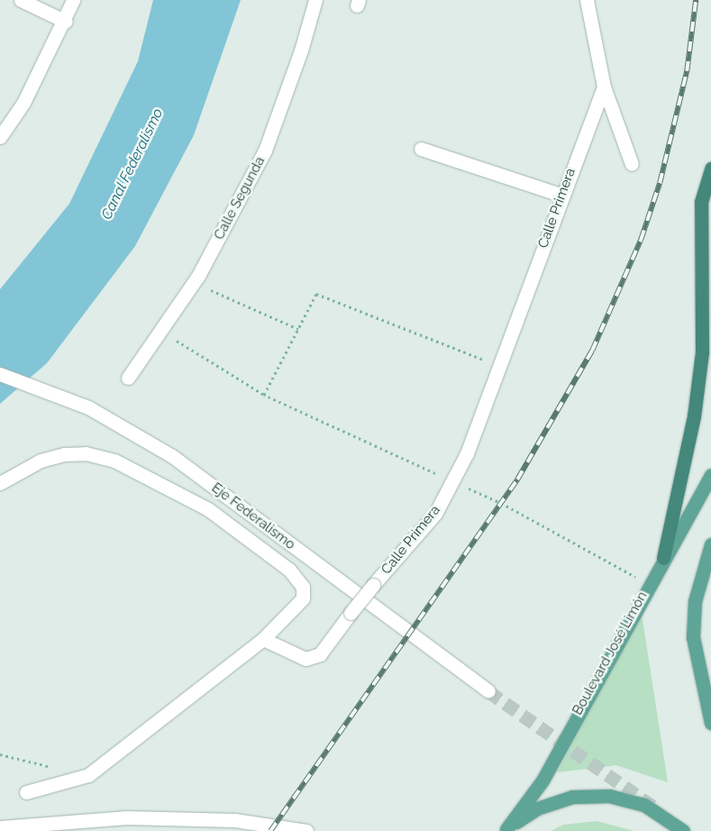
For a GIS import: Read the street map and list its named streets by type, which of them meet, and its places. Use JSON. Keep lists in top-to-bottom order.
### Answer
{
  "streets": {
    "main road": ["Boulevard José Limón"],
    "street": ["Calle Segunda", "Calle Primera", "Eje Federalismo"]
  },
  "water": ["Canal Federalismo"]
}
